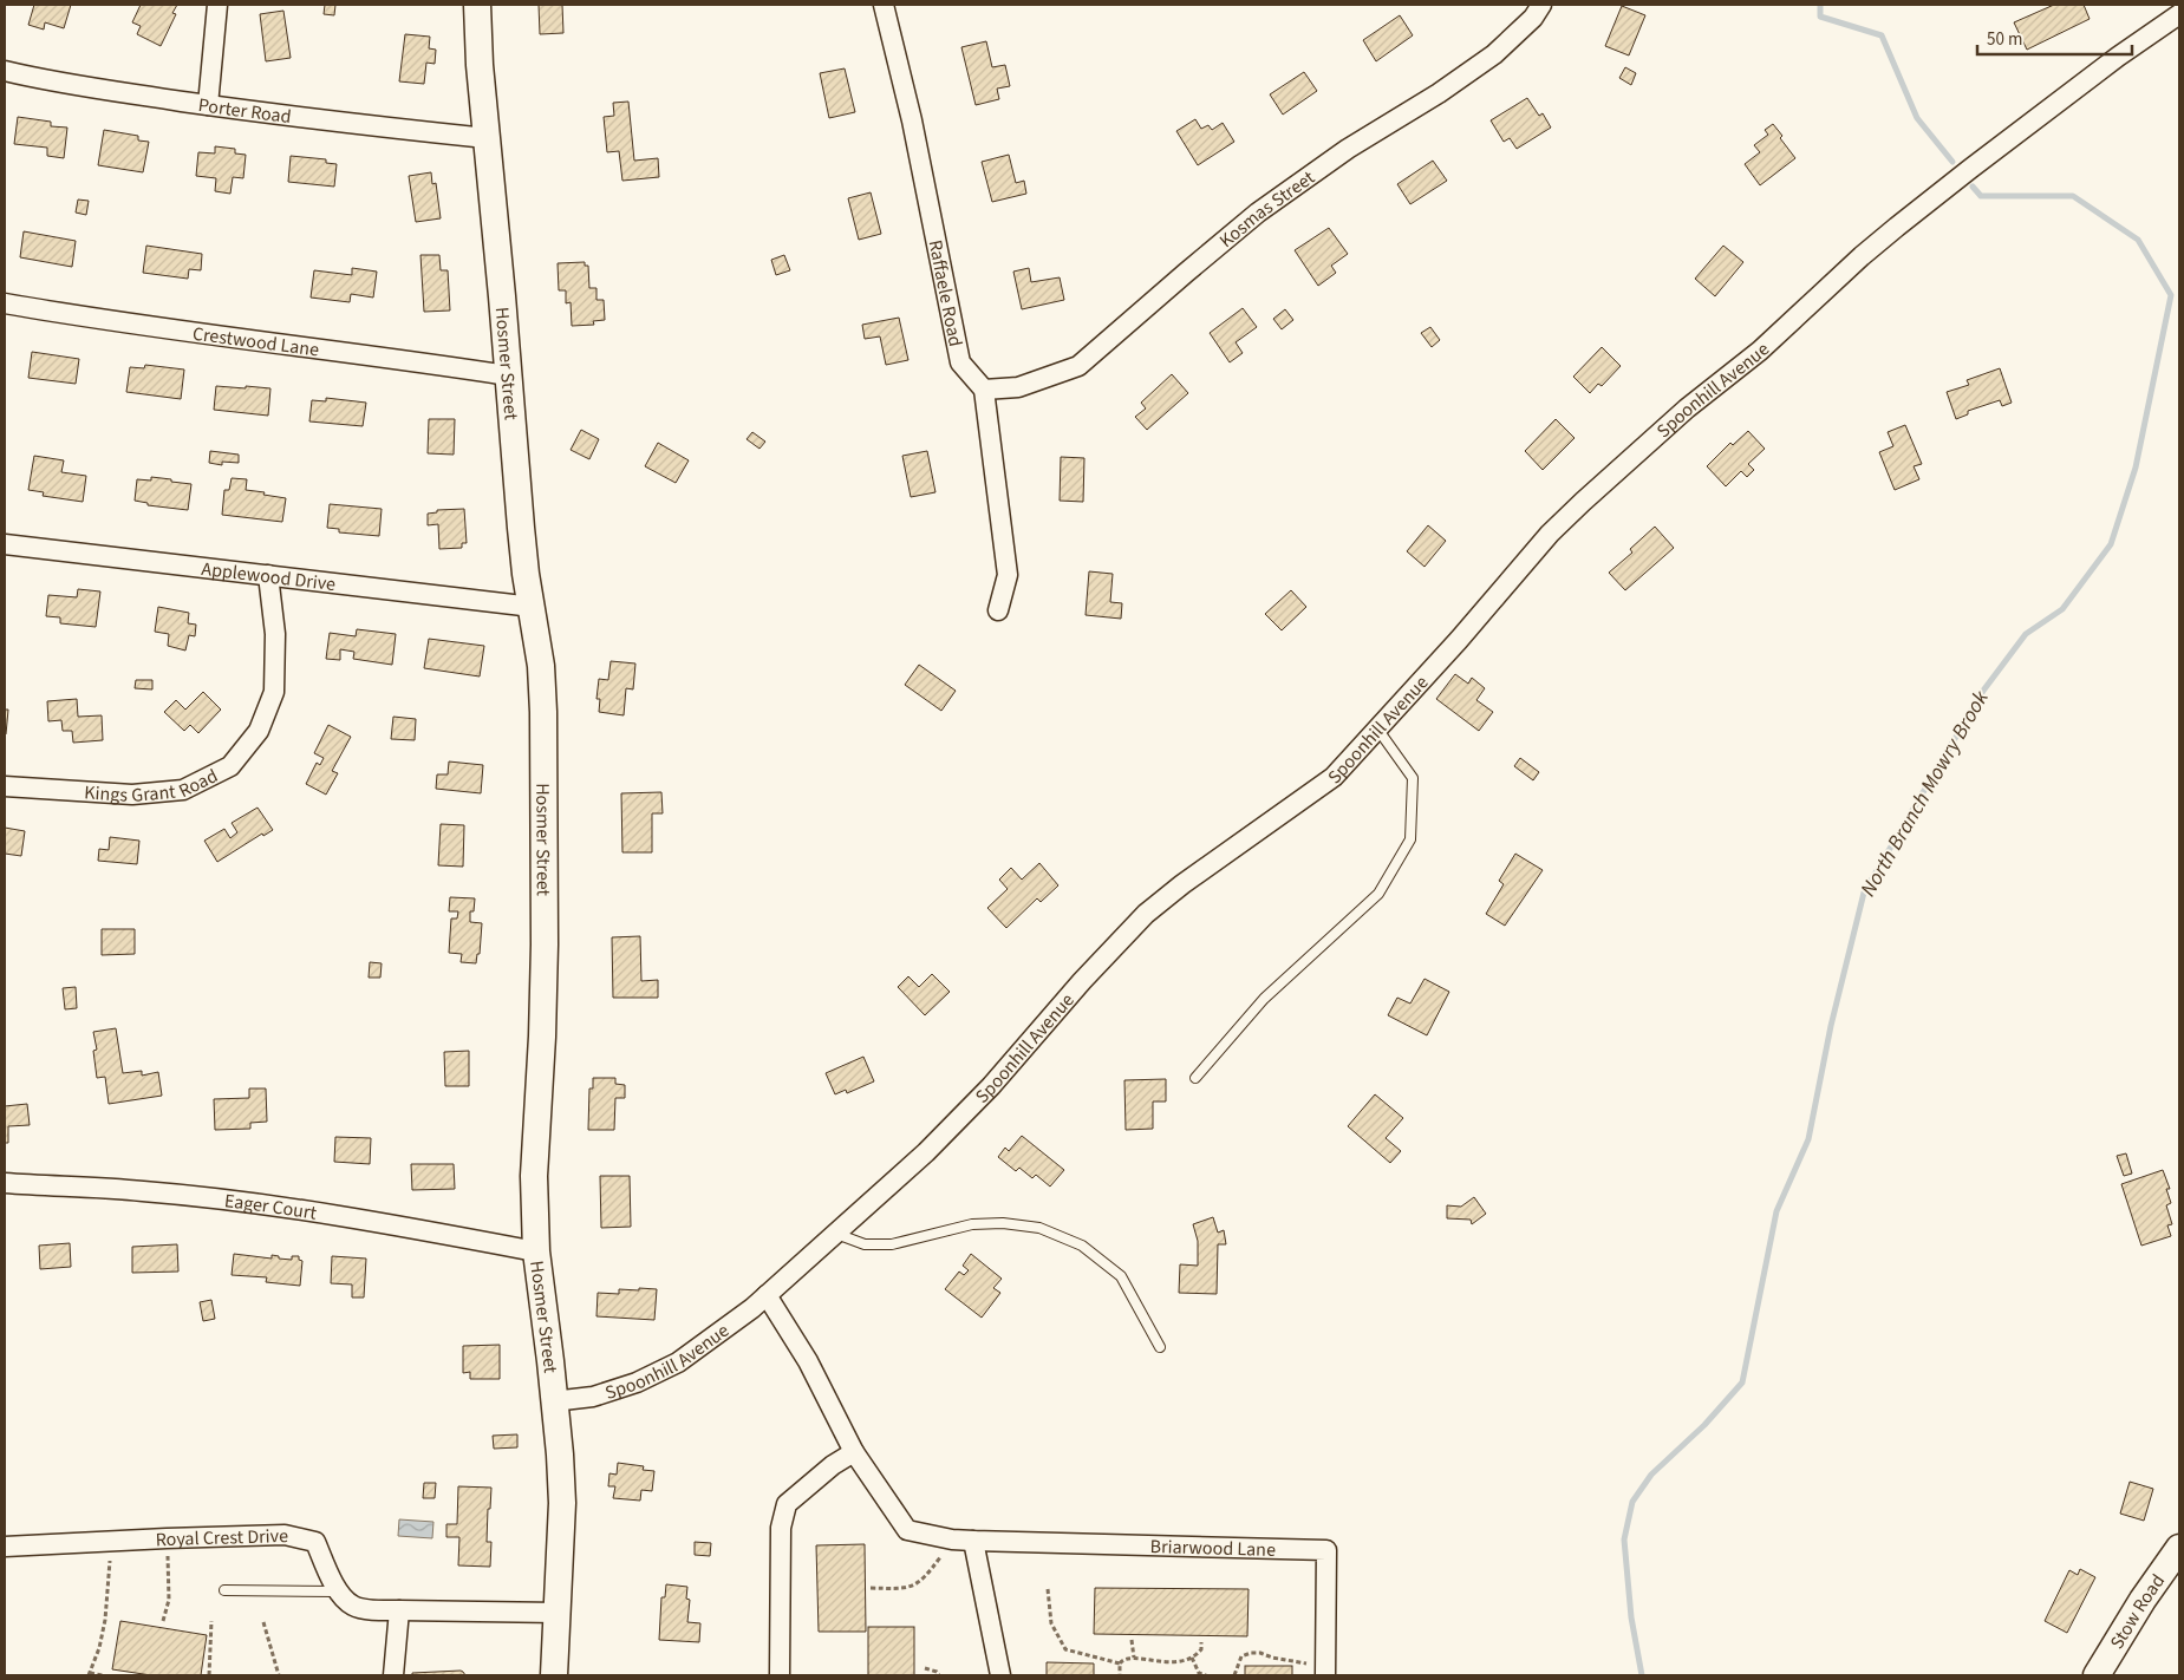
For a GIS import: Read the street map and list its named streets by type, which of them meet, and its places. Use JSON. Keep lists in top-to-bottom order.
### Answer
{
  "streets": {
    "street": [
      "Porter Road",
      "Kosmas Street",
      "Raffaele Road",
      "Crestwood Lane",
      "Hosmer Street",
      "Spoonhill Avenue",
      "Applewood Drive",
      "Kings Grant Road",
      "Eager Court",
      "Royal Crest Drive",
      "Briarwood Lane",
      "Stow Road"
    ]
  },
  "crossings": [
    ["Porter Road", "Hosmer Street"],
    ["Kosmas Street", "Raffaele Road"],
    ["Crestwood Lane", "Hosmer Street"],
    ["Hosmer Street", "Spoonhill Avenue"],
    ["Hosmer Street", "Applewood Drive"],
    ["Hosmer Street", "Eager Court"],
    ["Hosmer Street", "Royal Crest Drive"],
    ["Spoonhill Avenue", "Briarwood Lane"],
    ["Applewood Drive", "Kings Grant Road"]
  ],
  "water": ["North Branch Mowry Brook"],
  "scale_bar": "50 m"
}
